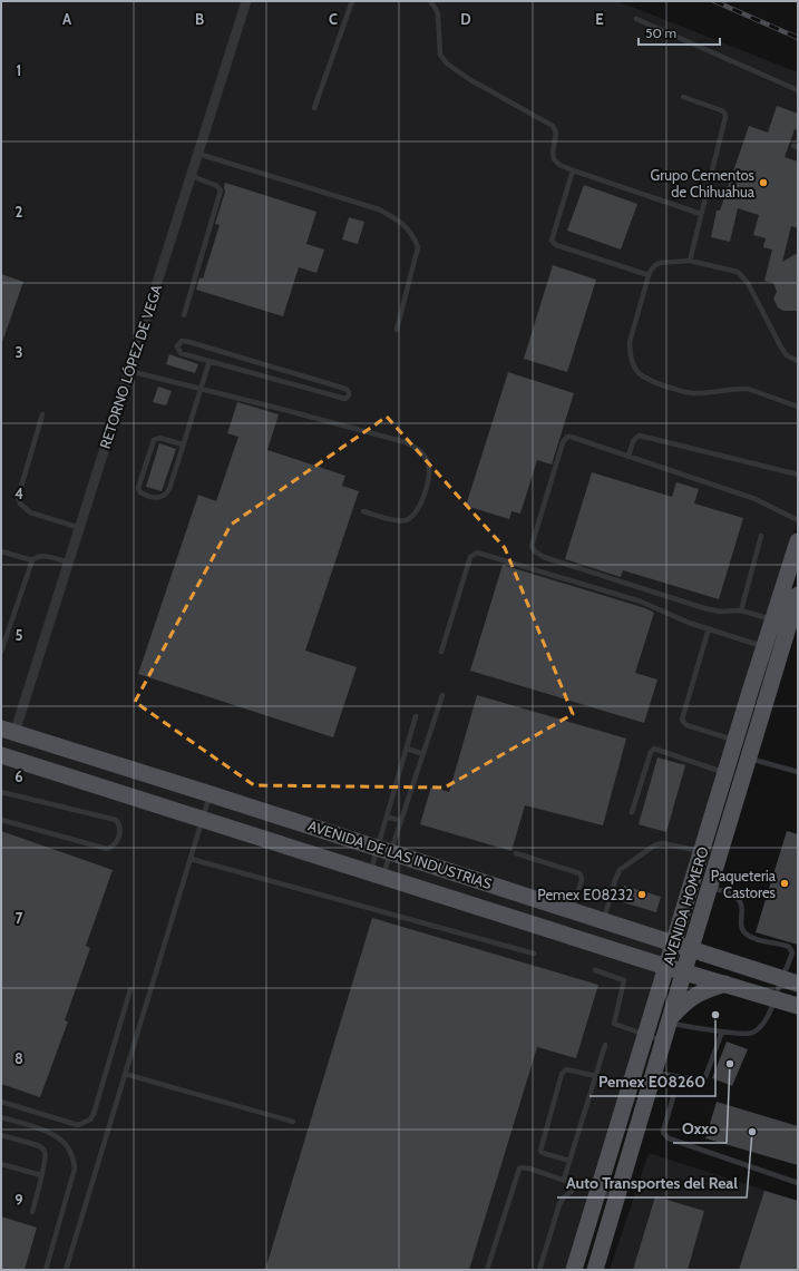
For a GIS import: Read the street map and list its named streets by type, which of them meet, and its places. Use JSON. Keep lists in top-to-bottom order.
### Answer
{
  "streets": {
    "main road": ["AVENIDA DE LAS INDUSTRIAS", "AVENIDA HOMERO"],
    "street": ["RETORNO LÓPEZ DE VEGA"]
  },
  "crossings": [
    ["RETORNO LÓPEZ DE VEGA", "AVENIDA DE LAS INDUSTRIAS"],
    ["AVENIDA DE LAS INDUSTRIAS", "AVENIDA HOMERO"]
  ],
  "places": [
    "Grupo Cementos de Chihuahua",
    "Paqueteria Castores",
    "Pemex E08232",
    "Pemex E08260",
    "Oxxo",
    "Auto Transportes del Real"
  ],
  "scale_bar": "50 m",
  "grid": {
    "columns": [
      "A",
      "B",
      "C",
      "D",
      "E"
    ],
    "rows": [
      "1",
      "2",
      "3",
      "4",
      "5",
      "6",
      "7",
      "8",
      "9"
    ]
  }
}
